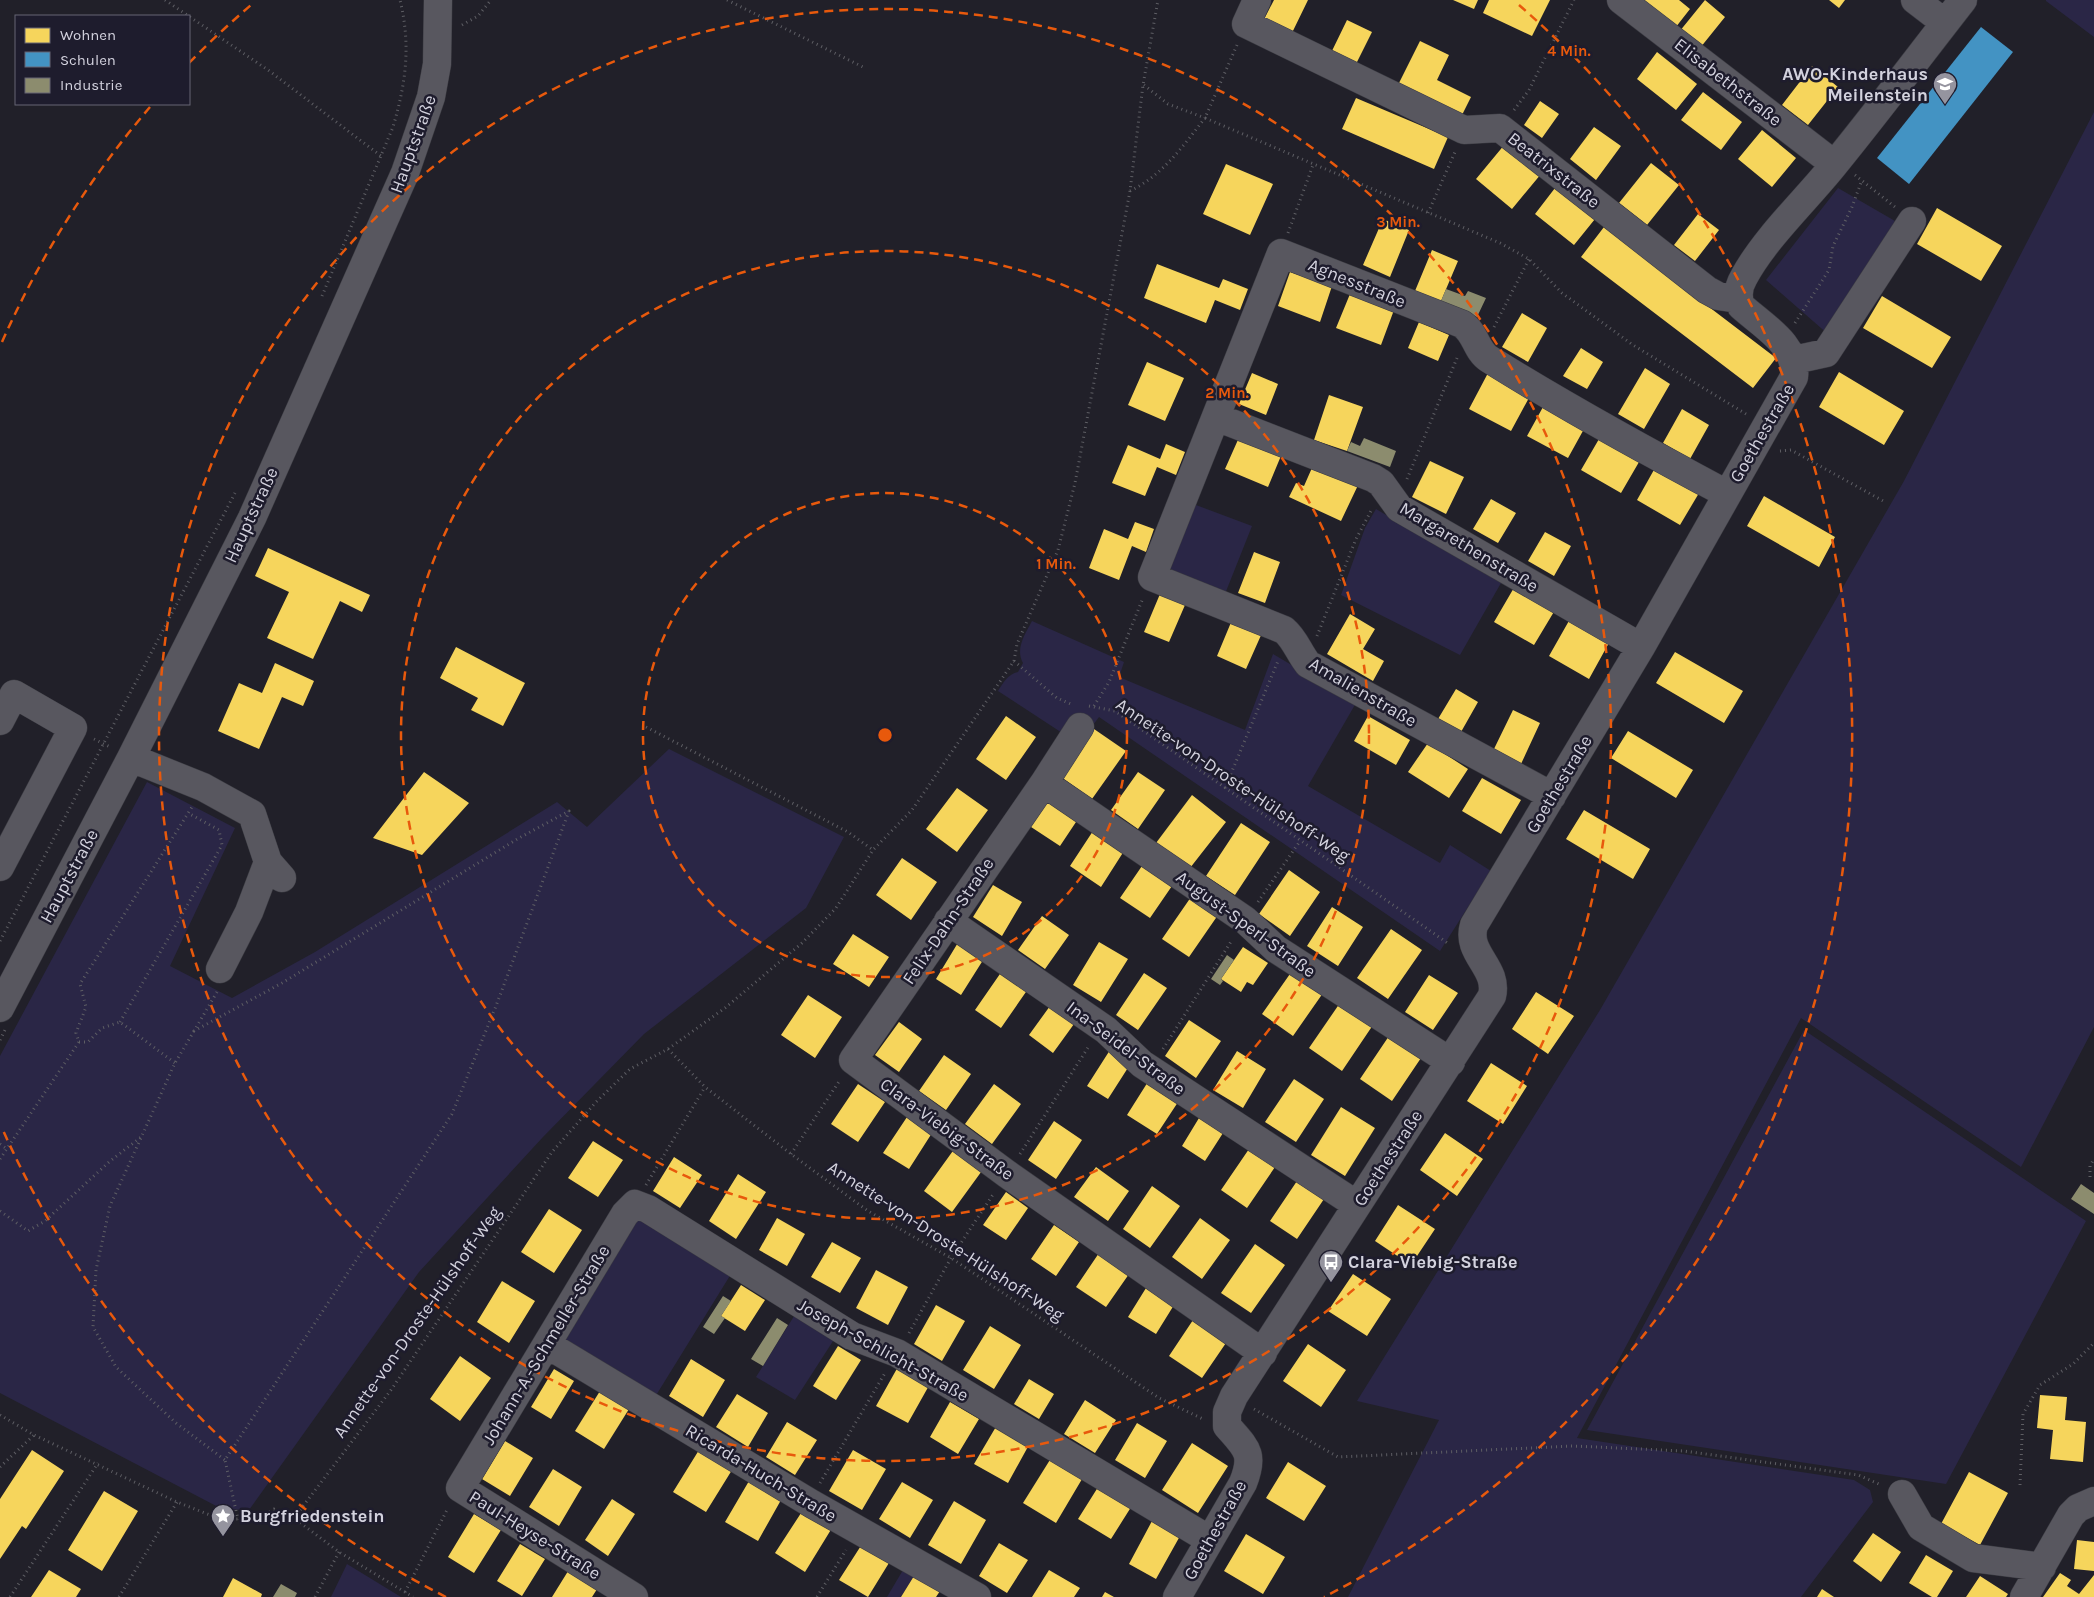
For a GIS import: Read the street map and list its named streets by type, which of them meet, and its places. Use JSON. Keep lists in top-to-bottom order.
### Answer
{
  "streets": {
    "street": [
      "Elisabethstraße",
      "Hauptstraße",
      "Beatrixstraße",
      "Agnesstraße",
      "Goethestraße",
      "Margarethenstraße",
      "Amalienstraße",
      "Felix-Dahn-Straße",
      "August-Sperl-Straße",
      "Ina-Seidel-Straße",
      "Clara-Viebig-Straße",
      "Johann-A.-Schmeller-Straße",
      "Joseph-Schlicht-Straße",
      "Ricarda-Huch-Straße",
      "Paul-Heyse-Straße"
    ],
    "path": ["Annette-von-Droste-Hülshoff-Weg"]
  },
  "crossings": [
    ["Agnesstraße", "Goethestraße"],
    ["Goethestraße", "Margarethenstraße"],
    ["Goethestraße", "Amalienstraße"],
    ["Goethestraße", "Annette-von-Droste-Hülshoff-Weg"],
    ["Goethestraße", "August-Sperl-Straße"],
    ["Goethestraße", "Ina-Seidel-Straße"],
    ["Goethestraße", "Clara-Viebig-Straße"],
    ["Goethestraße", "Joseph-Schlicht-Straße"],
    ["Annette-von-Droste-Hülshoff-Weg", "Felix-Dahn-Straße"],
    ["Felix-Dahn-Straße", "August-Sperl-Straße"],
    ["Felix-Dahn-Straße", "Ina-Seidel-Straße"],
    ["Felix-Dahn-Straße", "Clara-Viebig-Straße"],
    ["Johann-A.-Schmeller-Straße", "Joseph-Schlicht-Straße"],
    ["Johann-A.-Schmeller-Straße", "Ricarda-Huch-Straße"],
    ["Johann-A.-Schmeller-Straße", "Paul-Heyse-Straße"]
  ],
  "places": {
    "school or university": ["AWO-Kinderhaus Meilenstein"],
    "bus stop": ["Clara-Viebig-Straße"],
    "place": ["Burgfriedenstein"]
  },
  "legend": ["Wohnen", "Schulen", "Industrie"],
  "rings": [
    "4 Min.",
    "3 Min.",
    "2 Min.",
    "1 Min."
  ]
}
